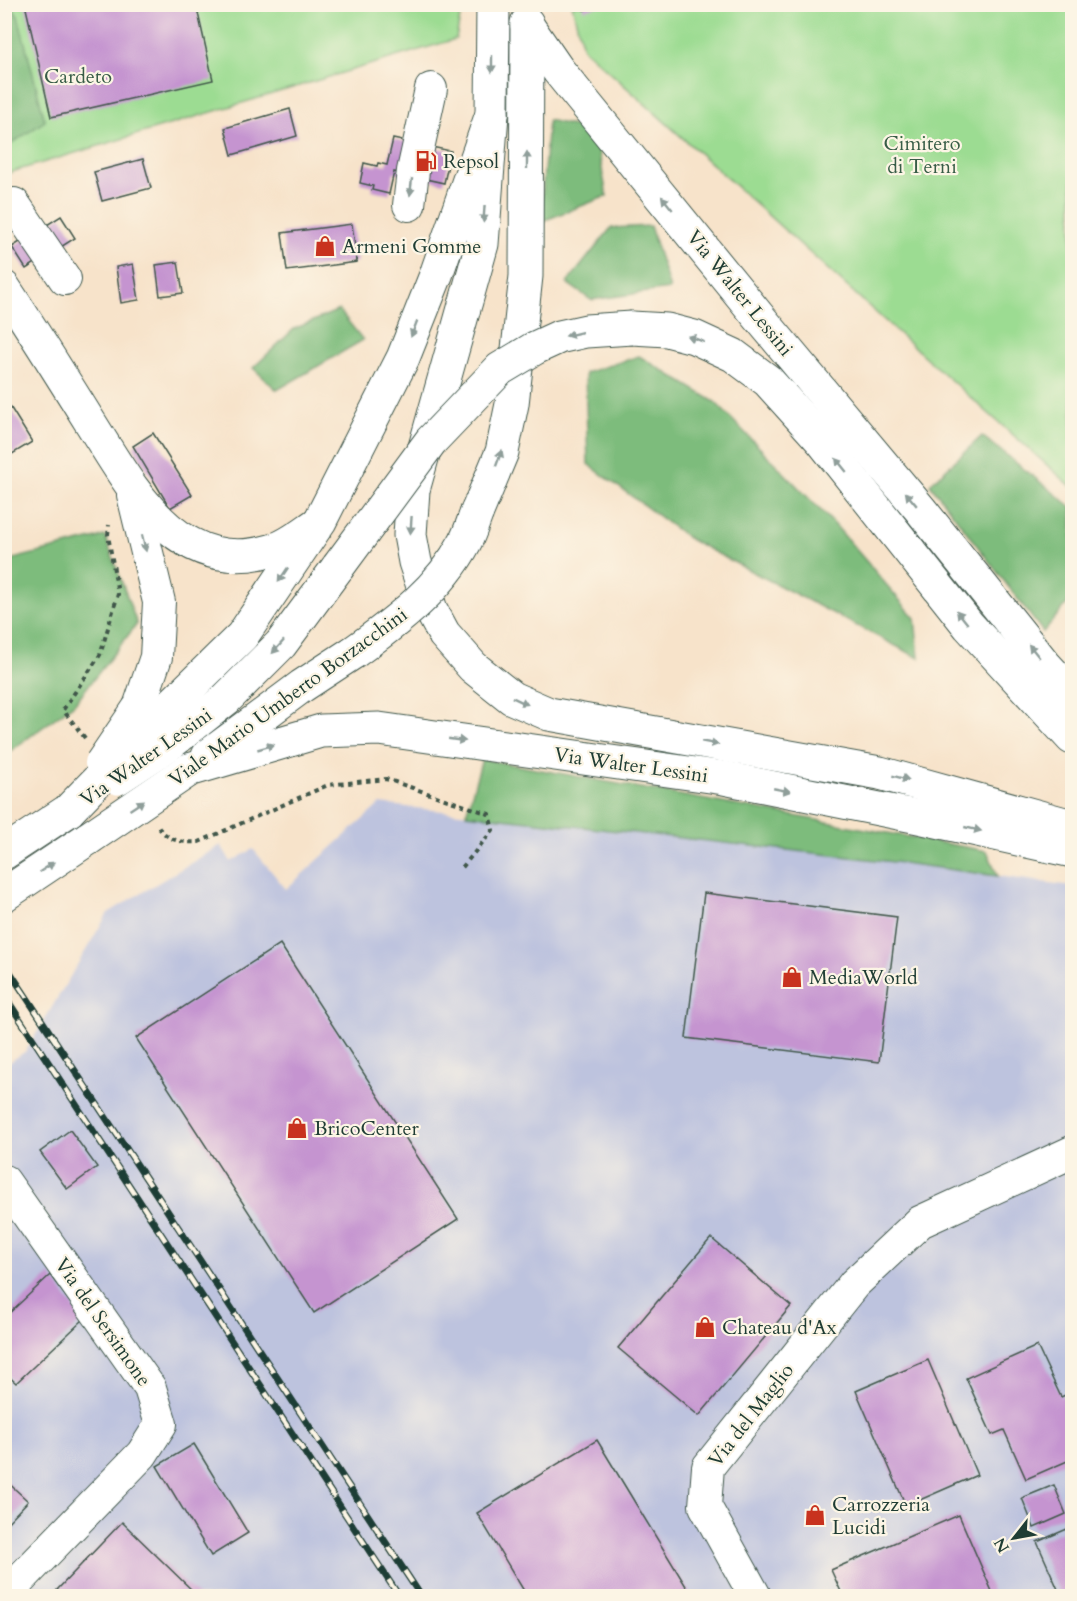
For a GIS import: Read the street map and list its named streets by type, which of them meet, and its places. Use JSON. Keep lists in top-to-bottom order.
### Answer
{
  "streets": {
    "main road": ["Via Walter Lessini", "Viale Mario Umberto Borzacchini"],
    "street": ["Via del Sersimone", "Via del Maglio"]
  },
  "crossings": [
    ["Via Walter Lessini", "Viale Mario Umberto Borzacchini"]
  ],
  "parks": ["Cardeto", "Cimitero di Terni"],
  "places": {
    "fuel station": ["Repsol"],
    "shop": [
      "Armeni Gomme",
      "MediaWorld",
      "BricoCenter",
      "Chateau d'Ax",
      "Carrozzeria Lucidi"
    ]
  },
  "north": "bottom left"
}
